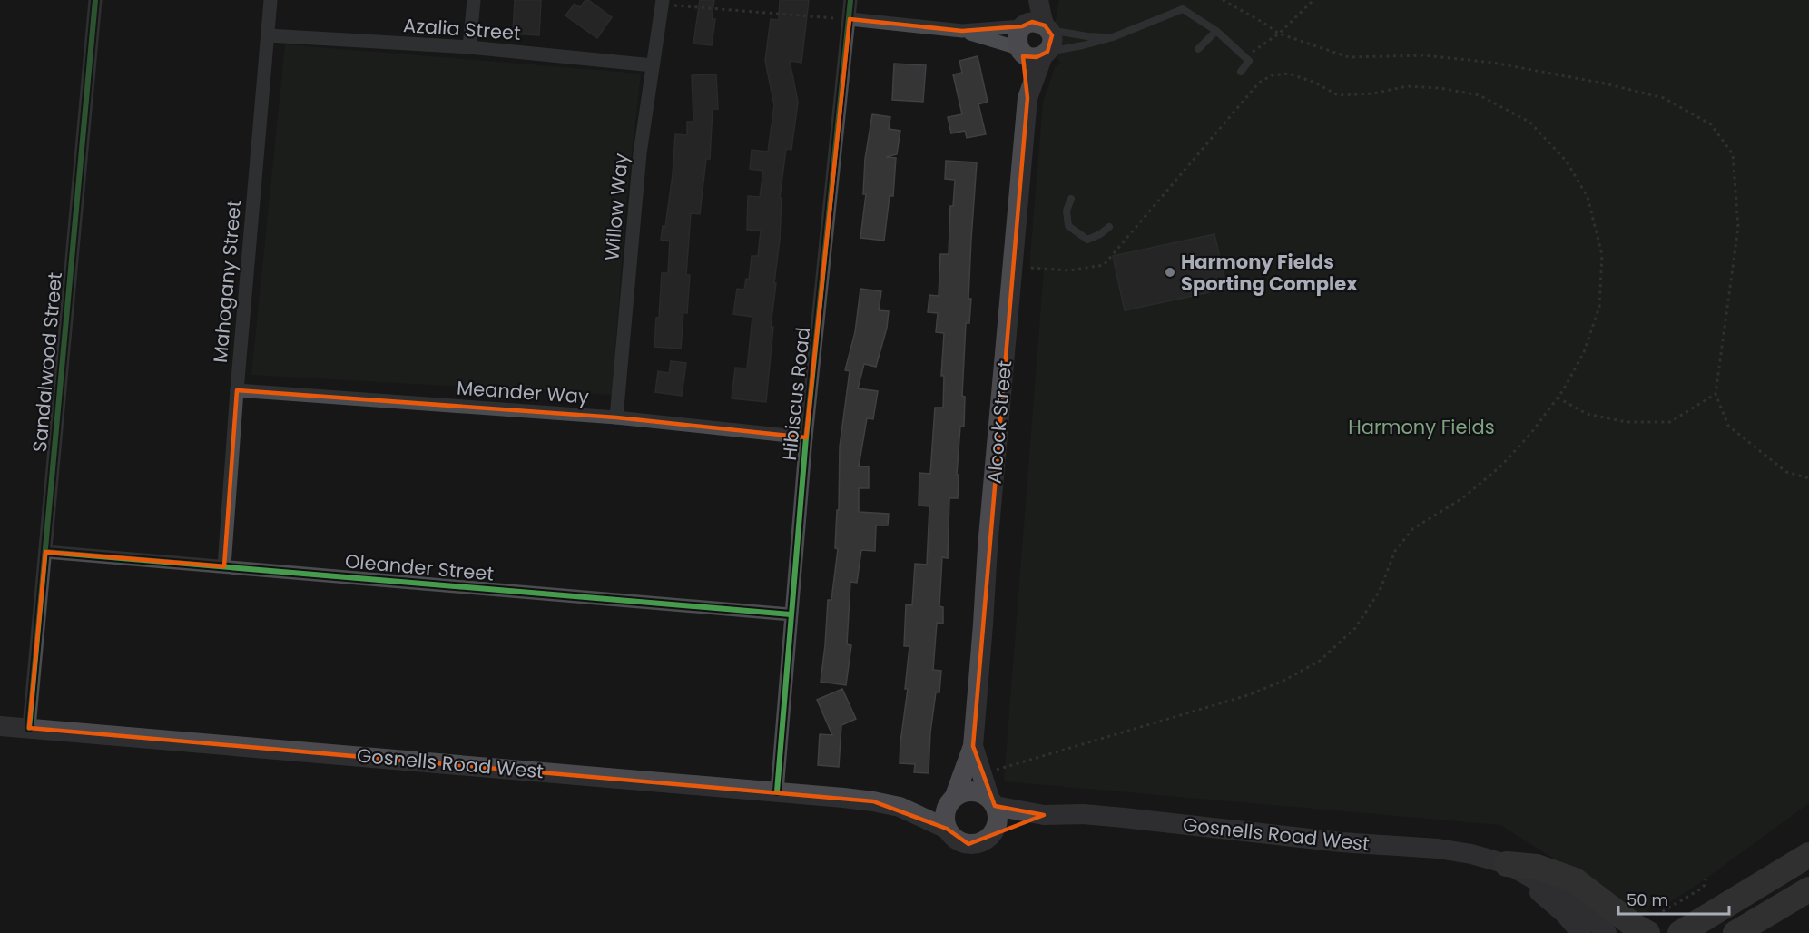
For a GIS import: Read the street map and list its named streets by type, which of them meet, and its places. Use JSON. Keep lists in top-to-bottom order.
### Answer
{
  "streets": {
    "main road": ["Alcock Street", "Gosnells Road West"],
    "street": [
      "Azalia Street",
      "Willow Way",
      "Mahogany Street",
      "Sandalwood Street",
      "Meander Way",
      "Hibiscus Road",
      "Oleander Street"
    ]
  },
  "crossings": [
    ["Azalia Street", "Willow Way"],
    ["Azalia Street", "Mahogany Street"],
    ["Willow Way", "Meander Way"],
    ["Mahogany Street", "Meander Way"],
    ["Mahogany Street", "Oleander Street"],
    ["Sandalwood Street", "Oleander Street"],
    ["Sandalwood Street", "Gosnells Road West"],
    ["Meander Way", "Hibiscus Road"],
    ["Hibiscus Road", "Oleander Street"],
    ["Hibiscus Road", "Gosnells Road West"],
    ["Alcock Street", "Gosnells Road West"]
  ],
  "parks": ["Harmony Fields"],
  "places": ["Harmony Fields Sporting Complex"],
  "scale_bar": "50 m"
}
